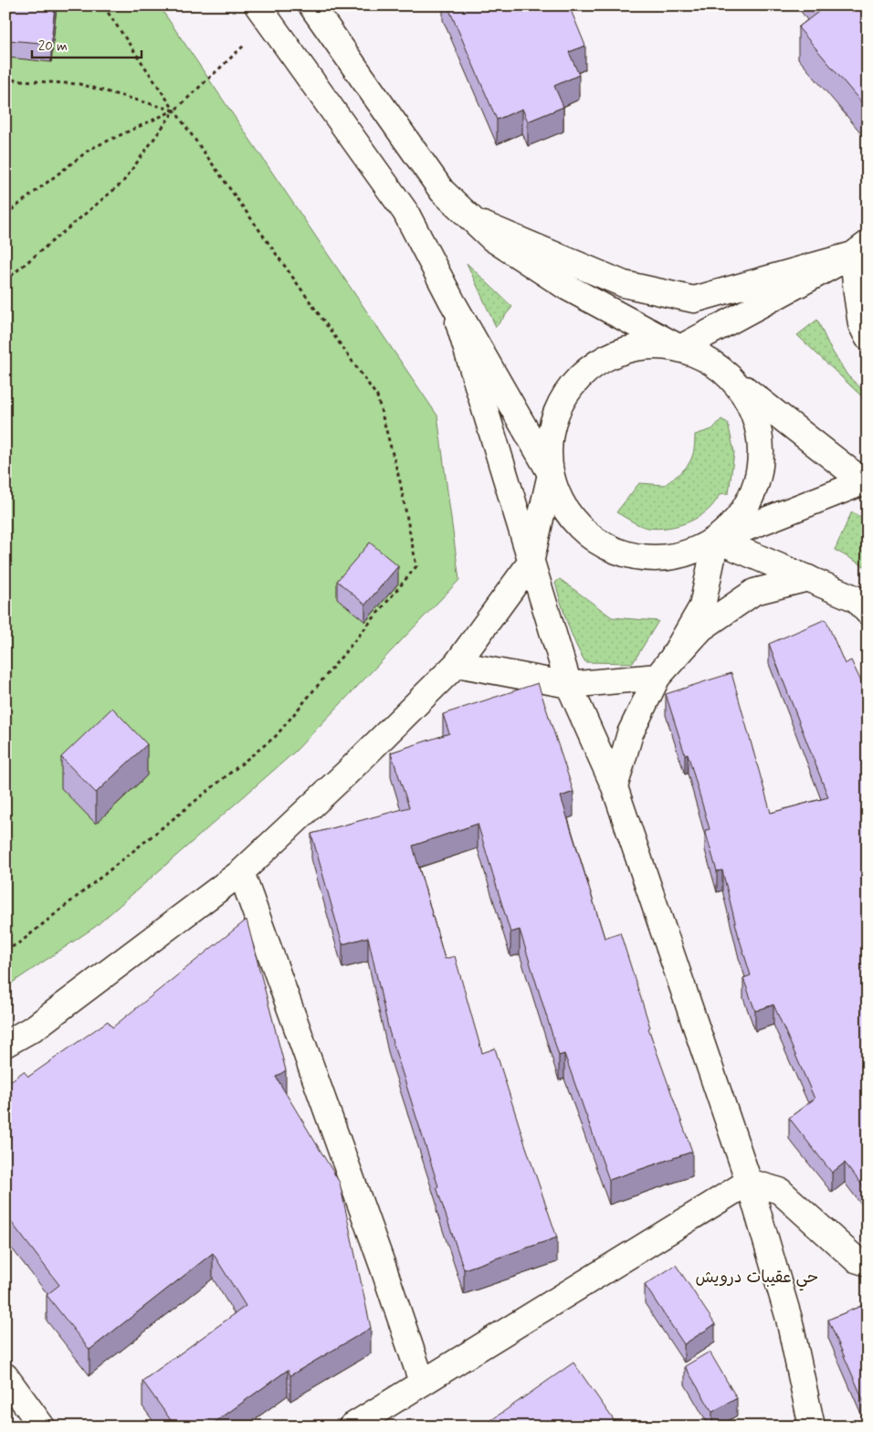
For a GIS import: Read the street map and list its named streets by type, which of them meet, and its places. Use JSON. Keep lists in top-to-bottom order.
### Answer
{
  "districts": ["حي عقيبات درويش"],
  "scale_bar": "20 m"
}
